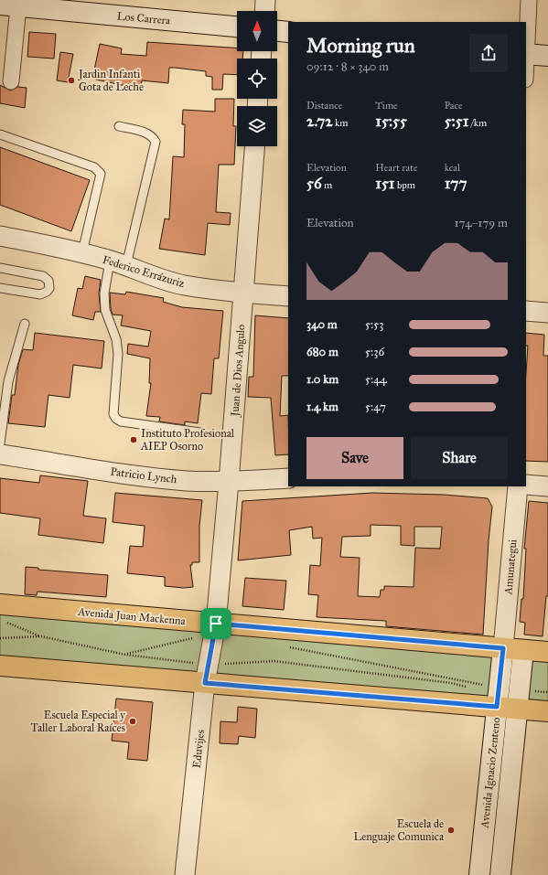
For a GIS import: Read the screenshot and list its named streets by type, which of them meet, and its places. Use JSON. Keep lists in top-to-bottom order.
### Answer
{
  "streets": {
    "main road": ["Los Carrera", "Avenida Juan Mackenna", "Avenida Ignacio Zenteno"],
    "street": [
      "Federico Errázuriz",
      "Juan de Dios Angulo",
      "Patricio Lynch",
      "Amunategui",
      "Eduvijes"
    ]
  },
  "crossings": [
    ["Federico Errázuriz", "Juan de Dios Angulo"],
    ["Juan de Dios Angulo", "Patricio Lynch"],
    ["Juan de Dios Angulo", "Avenida Juan Mackenna"],
    ["Juan de Dios Angulo", "Eduvijes"],
    ["Amunategui", "Avenida Juan Mackenna"],
    ["Amunategui", "Avenida Ignacio Zenteno"],
    ["Avenida Juan Mackenna", "Eduvijes"],
    ["Avenida Juan Mackenna", "Avenida Ignacio Zenteno"]
  ],
  "places": [
    "Jardin Infanti Gota de Leche",
    "Instituto Profesional AIEP Osorno",
    "Escuela Especial y Taller Laboral Raíces",
    "Escuela de Lenguaje Comunica"
  ],
  "north": "top",
  "page": {
    "heading": ["Morning run", "09:12 · 8 × 340 m"],
    "stats": [
      ["Distance", "2.72 km"],
      ["Time", "15:55"],
      ["Pace", "5:51 /km"],
      ["Elevation", "56 m"],
      ["Heart rate", "151 bpm"],
      ["kcal", "177"]
    ],
    "chart": ["Elevation", "174–179 m"],
    "list": [
      {
        "name": "340 m",
        "note": "5:53"
      },
      {
        "name": "680 m",
        "note": "5:36"
      },
      {
        "name": "1.0 km",
        "note": "5:44"
      },
      {
        "name": "1.4 km",
        "note": "5:47"
      }
    ],
    "buttons": ["Save", "Share"]
  }
}
